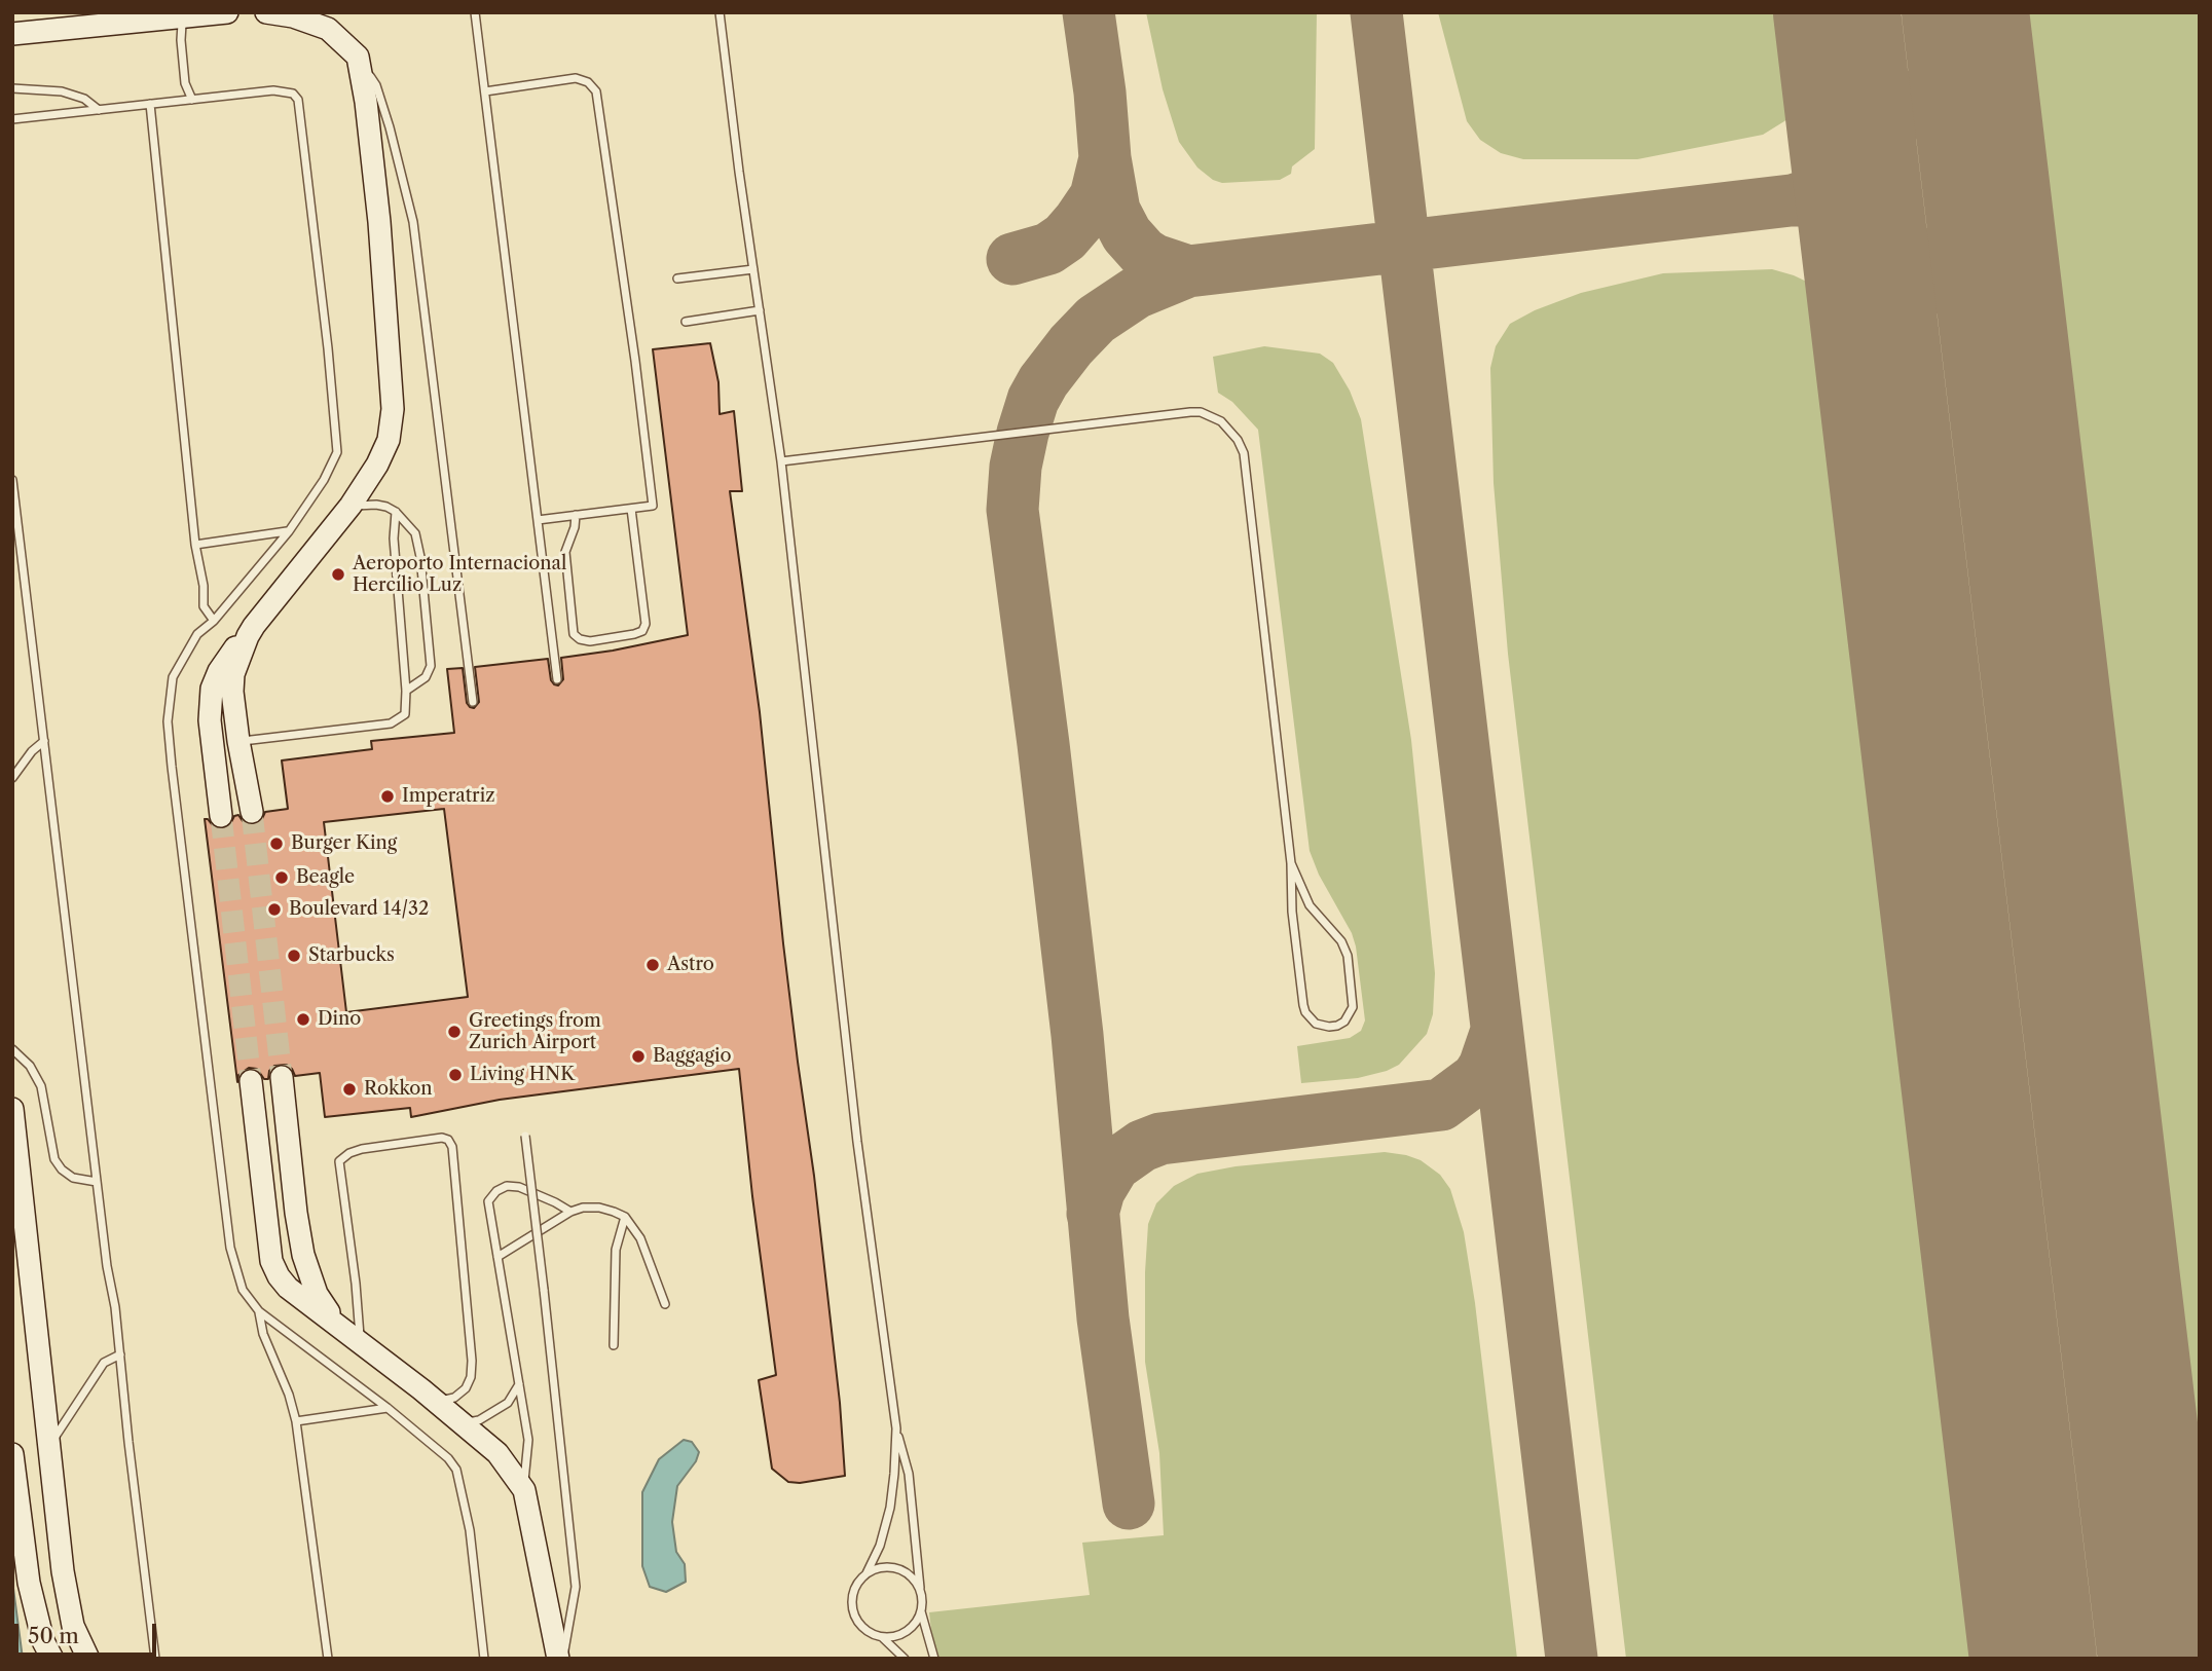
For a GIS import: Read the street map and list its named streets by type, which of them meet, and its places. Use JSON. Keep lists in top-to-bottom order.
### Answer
{
  "places": [
    "Aeroporto Internacional Hercílio Luz",
    "Imperatriz",
    "Burger King",
    "Beagle",
    "Boulevard 14/32",
    "Starbucks",
    "Astro",
    "Dino",
    "Greetings from Zurich Airport",
    "Baggagio",
    "Living HNK",
    "Rokkon"
  ],
  "scale_bar": "50 m"
}
